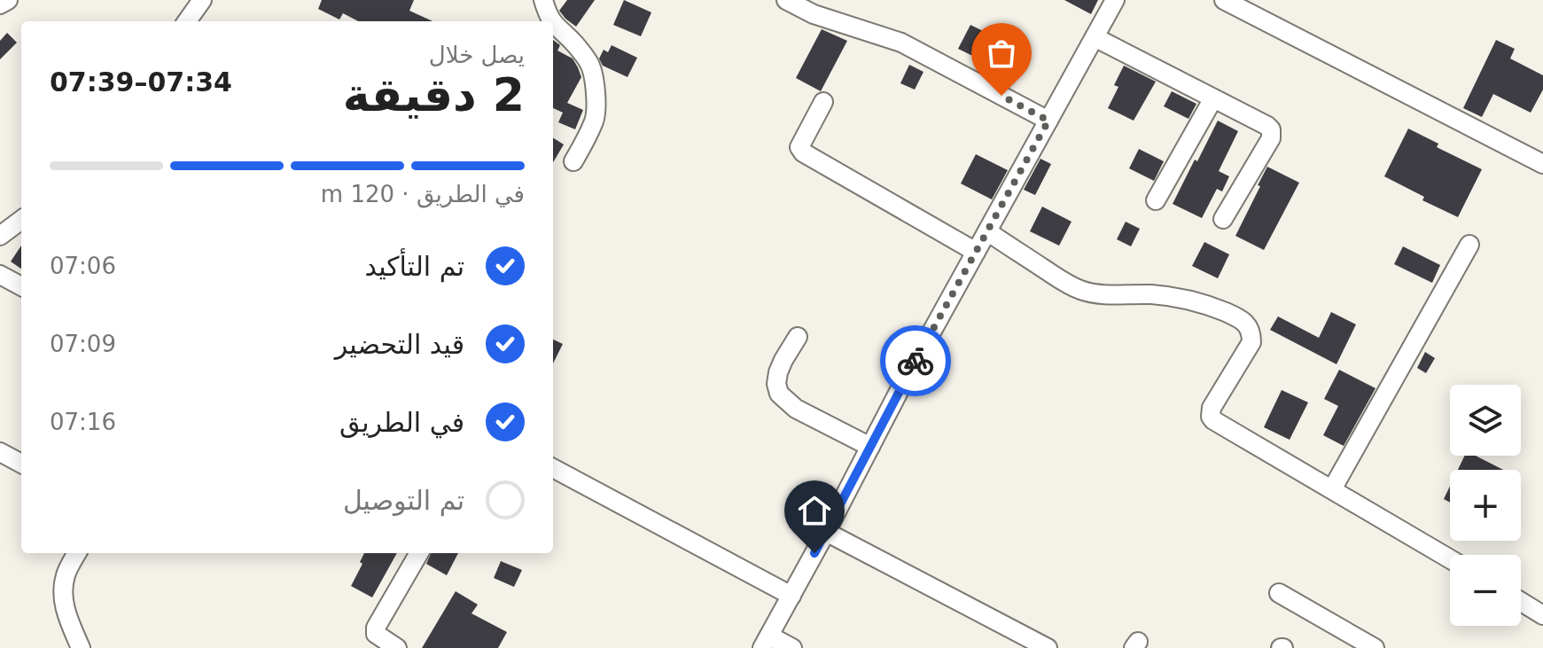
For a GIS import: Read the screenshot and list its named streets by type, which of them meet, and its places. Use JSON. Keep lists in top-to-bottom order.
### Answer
{
  "page": {
    "heading": ["2 دقيقة", "يصل خلال", "07:34–07:39"],
    "bar": "في الطريق · 120 m",
    "list": [
      ["تم التأكيد", "07:06"],
      ["قيد التحضير", "07:09"],
      ["في الطريق", "07:16"],
      "تم التوصيل"
    ],
    "map_buttons": ["+", "−"]
  }
}
